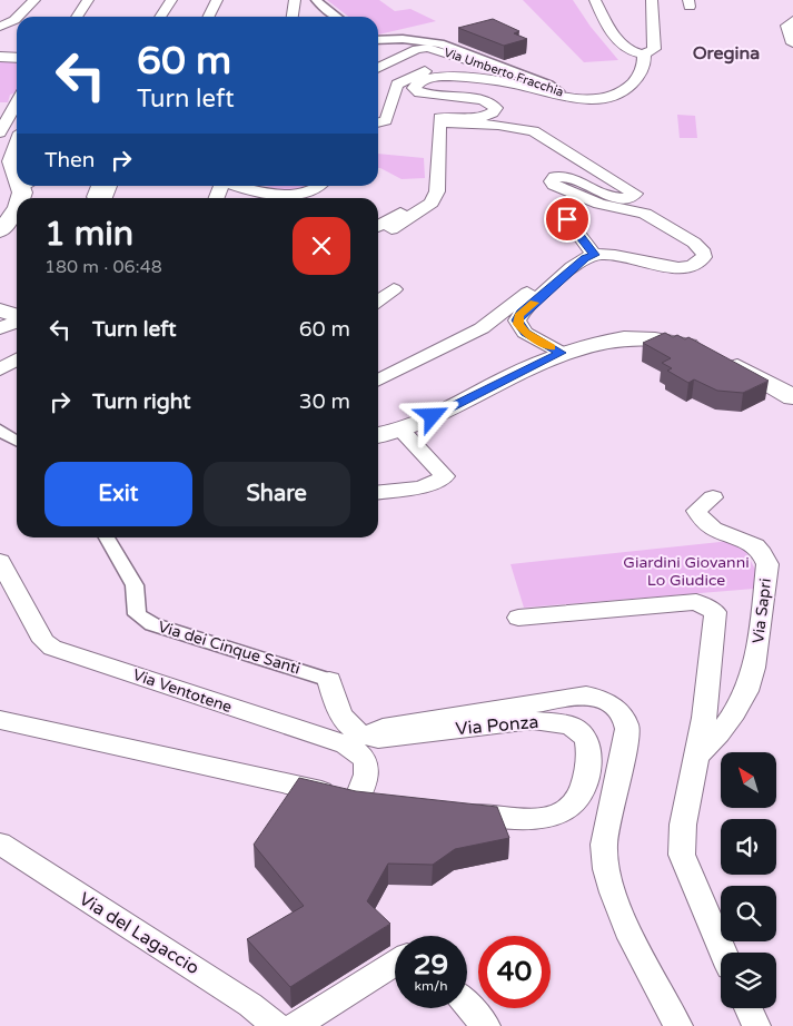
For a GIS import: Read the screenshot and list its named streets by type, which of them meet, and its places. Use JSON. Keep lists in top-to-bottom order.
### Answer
{
  "streets": {
    "street": [
      "Via Umberto Fracchia",
      "Via Sapri",
      "Via dei Cinque Santi",
      "Via Ventotene",
      "Via Ponza",
      "Via del Lagaccio"
    ]
  },
  "crossings": [
    ["Via dei Cinque Santi", "Via Ponza"]
  ],
  "districts": ["Oregina"],
  "parks": ["Giardini Giovanni Lo Giudice"],
  "north": "top left",
  "page": {
    "turn": ["60 m", "Turn left"],
    "then": "Then",
    "heading": ["1 min", "180 m · 06:48"],
    "list": [
      {
        "name": "Turn left",
        "value": "60 m"
      },
      {
        "name": "Turn right",
        "value": "30 m"
      }
    ],
    "buttons": ["Exit", "Share"],
    "speed": "29 km/h",
    "limit": "40"
  }
}
